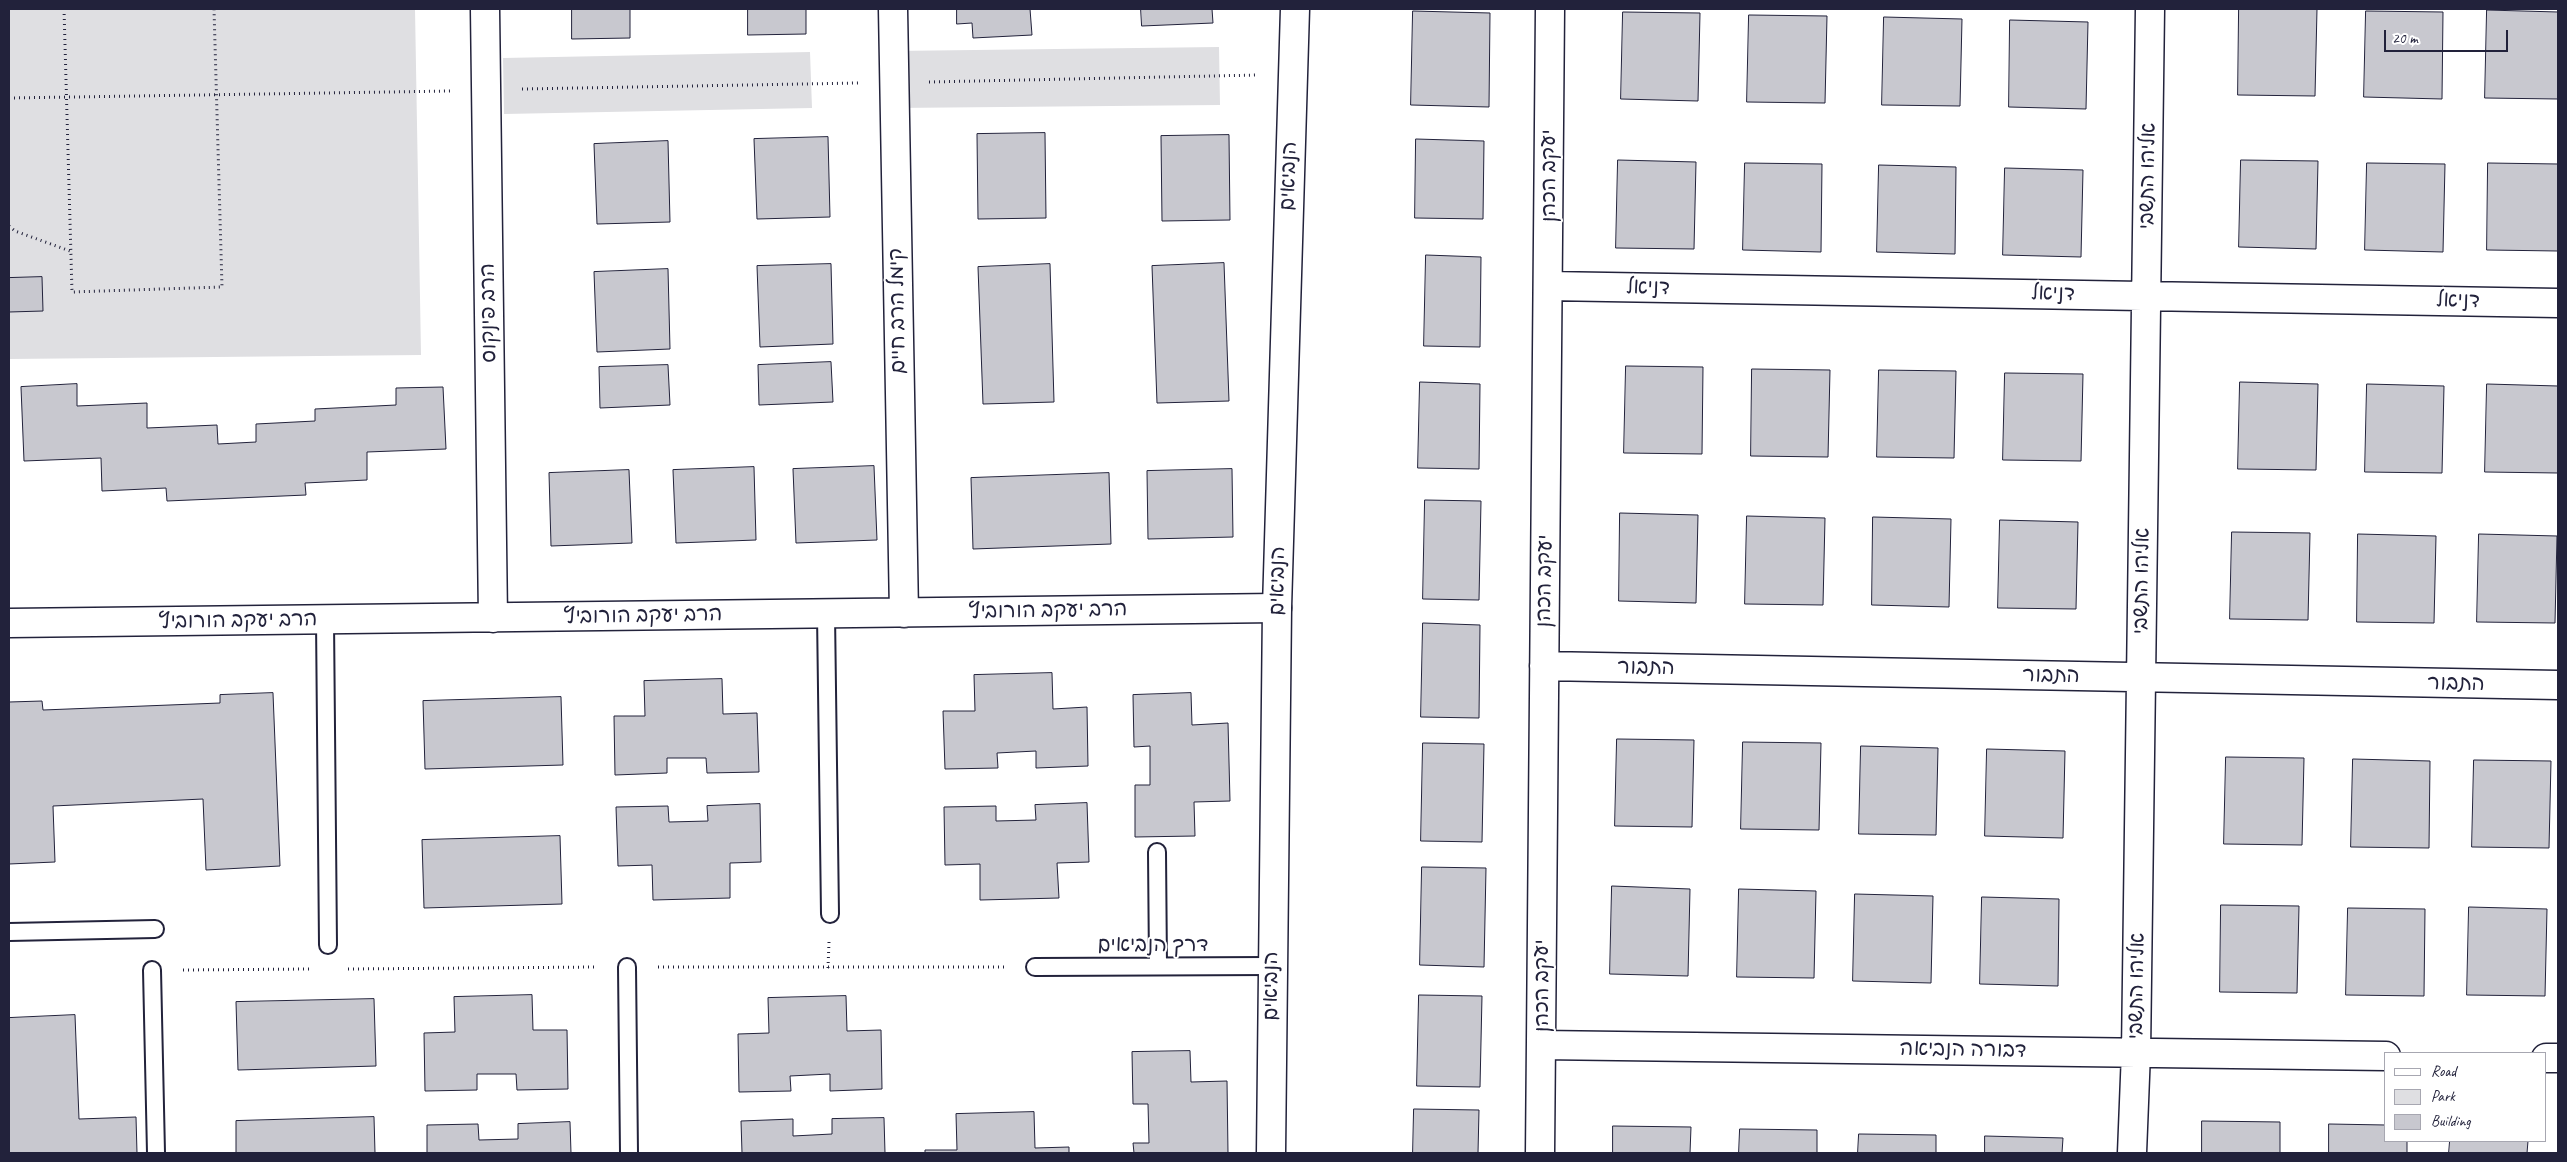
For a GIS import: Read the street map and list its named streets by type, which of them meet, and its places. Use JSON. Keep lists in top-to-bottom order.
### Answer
{
  "streets": {
    "street": [
      "הנביאים",
      "יעקב הכהן",
      "אליהו התשבי",
      "דניאל",
      "קימל הרב חיים",
      "הרב פינקוס",
      "הרב יעקב הורוביץ",
      "התבור",
      "דבורה הנביאה"
    ],
    "lane": ["דרך הנביאים"]
  },
  "crossings": [
    ["הנביאים", "הרב יעקב הורוביץ"],
    ["הנביאים", "דרך הנביאים"],
    ["יעקב הכהן", "דניאל"],
    ["יעקב הכהן", "התבור"],
    ["יעקב הכהן", "דבורה הנביאה"],
    ["אליהו התשבי", "דניאל"],
    ["אליהו התשבי", "התבור"],
    ["אליהו התשבי", "דבורה הנביאה"],
    ["קימל הרב חיים", "הרב יעקב הורוביץ"],
    ["הרב פינקוס", "הרב יעקב הורוביץ"]
  ],
  "legend": ["Road", "Park", "Building"],
  "scale_bar": "20 m"
}
